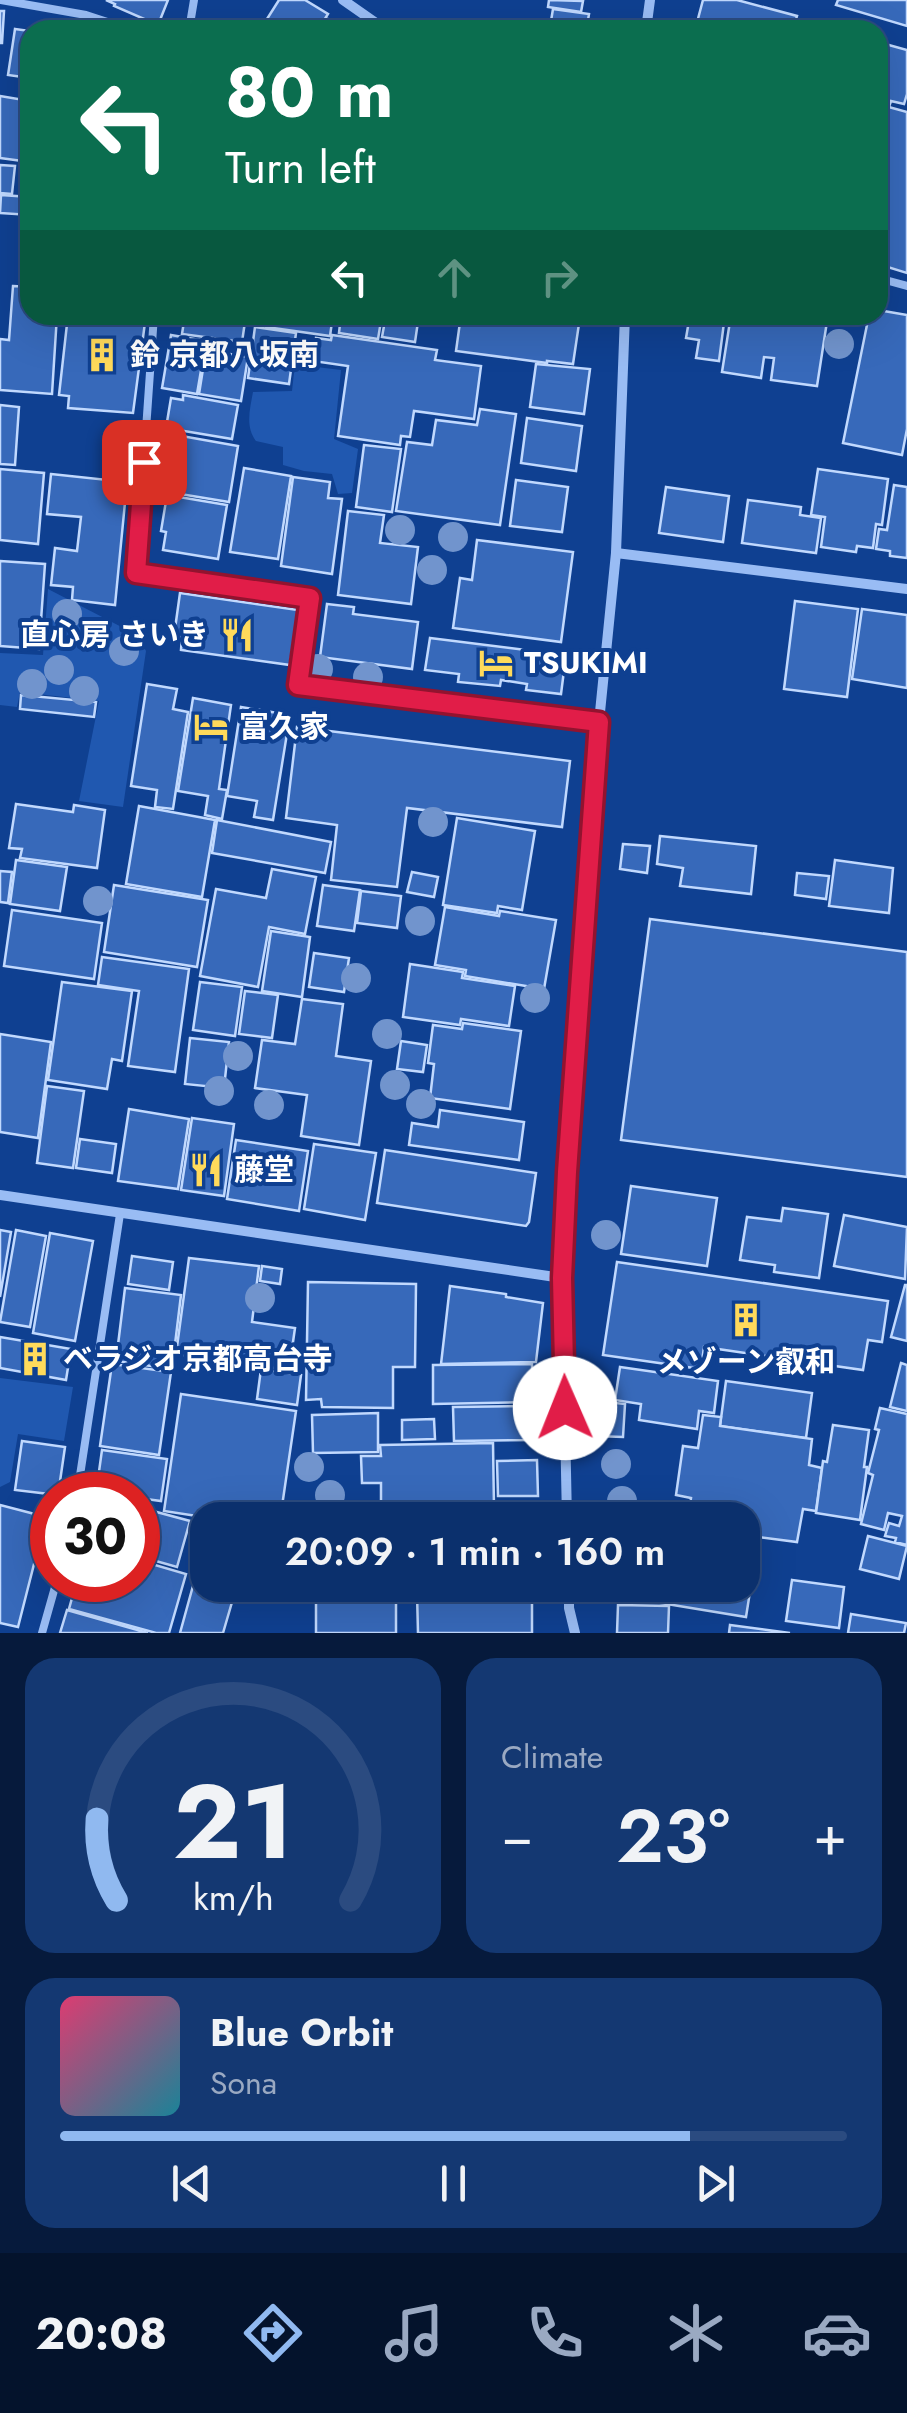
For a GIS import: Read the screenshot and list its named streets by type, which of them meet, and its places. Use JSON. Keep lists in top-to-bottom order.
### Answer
{
  "places": {
    "building": ["鈴 京都八坂南", "メゾーン叡和", "ベラジオ京都高台寺"],
    "restaurant": ["直心房 さいき", "藤堂"],
    "hotel": ["TSUKIMI", "富久家"]
  },
  "page": {
    "turn": ["80 m", "Turn left"],
    "limit": "30",
    "trip": "20:09 · 1 min · 160 m",
    "tile": "Climate",
    "heat": ["−", "23°", "+"],
    "song": ["Blue Orbit", "Sona"],
    "tabs": "20:08",
    "gauge": ["21", "km/h"]
  }
}
